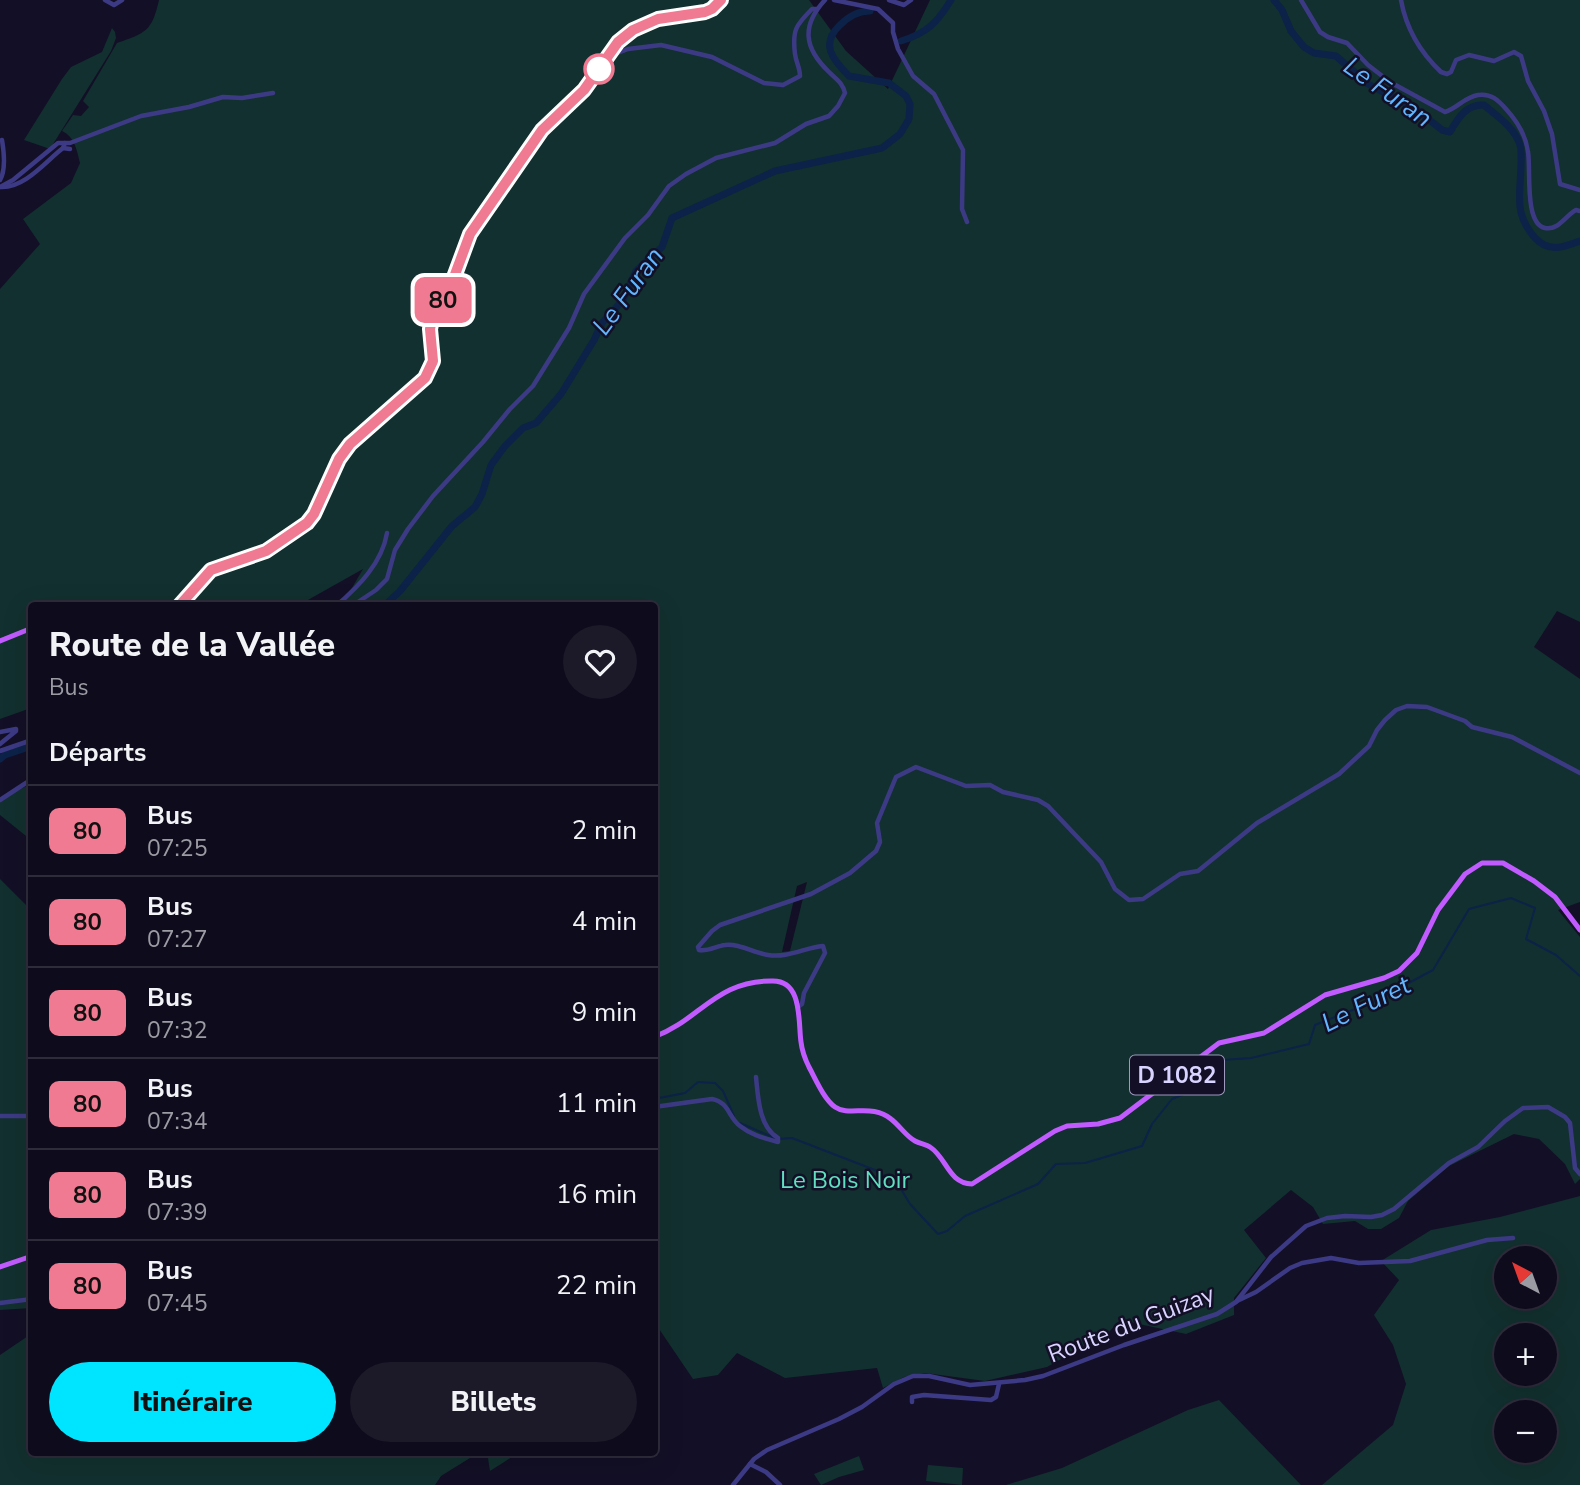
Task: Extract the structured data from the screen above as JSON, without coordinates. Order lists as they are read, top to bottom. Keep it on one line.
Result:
{"streets":{"main road":["D 1082"],"street":["Route du Guizay"]},"water":["Le Furan","Le Furet"],"parks":["Le Bois Noir"],"lines":["bus line 80"],"north":"top left","page":{"on_map":"80","heading":[["Route de la Vallée","Bus"],"Départs"],"list":[{"mark":"80","name":"Bus","note":"07:25","value":"2 min"},{"mark":"80","name":"Bus","note":"07:27","value":"4 min"},{"mark":"80","name":"Bus","note":"07:32","value":"9 min"},{"mark":"80","name":"Bus","note":"07:34","value":"11 min"},{"mark":"80","name":"Bus","note":"07:39","value":"16 min"},{"mark":"80","name":"Bus","note":"07:45","value":"22 min"}],"map_buttons":["+","−"],"buttons":["Itinéraire","Billets"]}}
